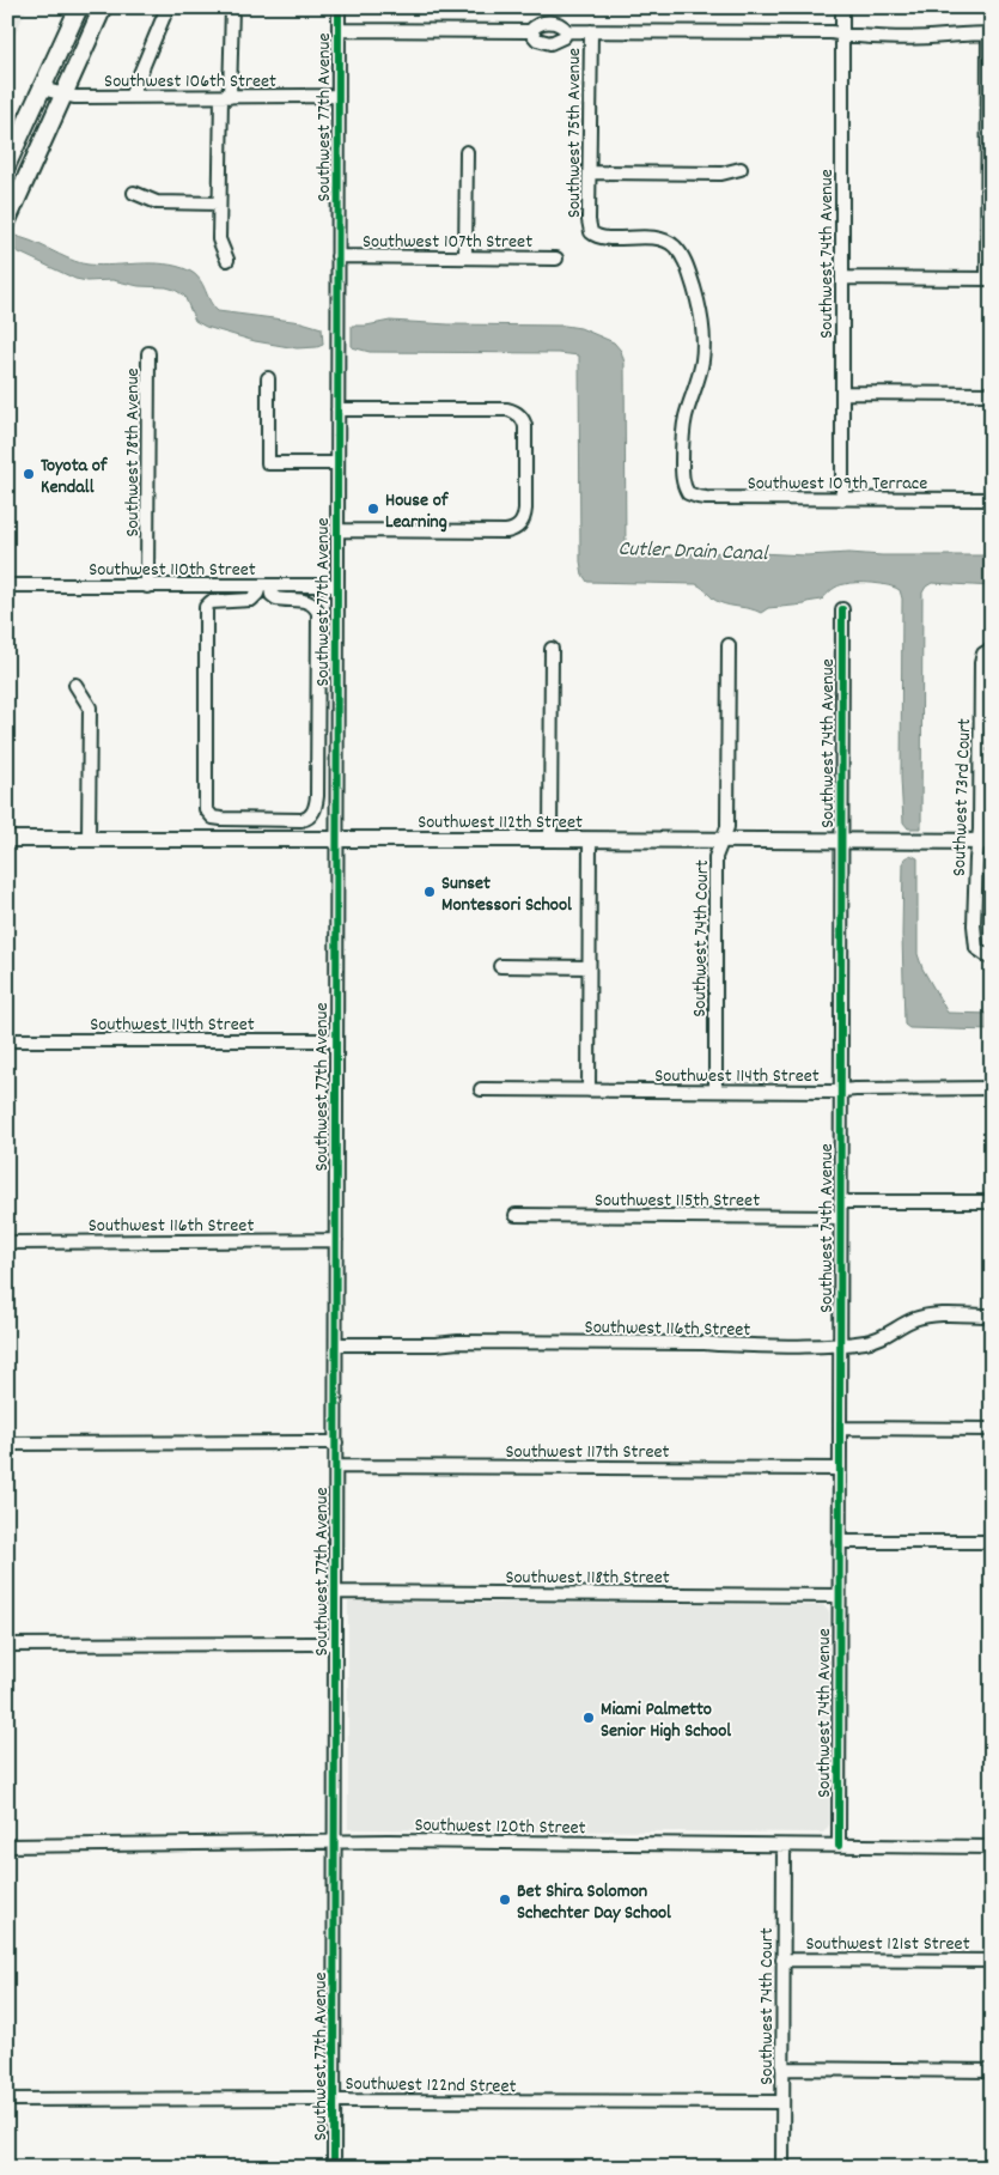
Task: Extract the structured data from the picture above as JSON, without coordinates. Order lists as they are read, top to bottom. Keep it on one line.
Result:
{"streets":{"main road":["Southwest 112th Street"],"street":["Southwest 106th Street","Southwest 77th Avenue","Southwest 75th Avenue","Southwest 107th Street","Southwest 74th Avenue","Southwest 78th Avenue","Southwest 109th Terrace","Southwest 110th Street","Southwest 73rd Court","Southwest 74th Court","Southwest 114th Street","Southwest 115th Street","Southwest 116th Street","Southwest 117th Street","Southwest 118th Street","Southwest 120th Street","Southwest 121st Street","Southwest 122nd Street"]},"crossings":[["Southwest 106th Street","Southwest 77th Avenue"],["Southwest 77th Avenue","Southwest 107th Street"],["Southwest 77th Avenue","Southwest 110th Street"],["Southwest 77th Avenue","Southwest 112th Street"],["Southwest 77th Avenue","Southwest 114th Street"],["Southwest 77th Avenue","Southwest 116th Street"],["Southwest 77th Avenue","Southwest 117th Street"],["Southwest 77th Avenue","Southwest 118th Street"],["Southwest 77th Avenue","Southwest 120th Street"],["Southwest 77th Avenue","Southwest 122nd Street"],["Southwest 75th Avenue","Southwest 109th Terrace"],["Southwest 74th Avenue","Southwest 109th Terrace"],["Southwest 74th Avenue","Southwest 112th Street"],["Southwest 74th Avenue","Southwest 114th Street"],["Southwest 74th Avenue","Southwest 115th Street"],["Southwest 74th Avenue","Southwest 116th Street"],["Southwest 74th Avenue","Southwest 117th Street"],["Southwest 74th Avenue","Southwest 118th Street"],["Southwest 74th Avenue","Southwest 120th Street"],["Southwest 78th Avenue","Southwest 110th Street"],["Southwest 73rd Court","Southwest 112th Street"],["Southwest 112th Street","Southwest 74th Court"],["Southwest 74th Court","Southwest 114th Street"],["Southwest 74th Court","Southwest 120th Street"],["Southwest 74th Court","Southwest 121st Street"],["Southwest 74th Court","Southwest 122nd Street"]],"water":["Cutler Drain Canal"],"places":["Toyota of Kendall","House of Learning","Sunset Montessori School","Miami Palmetto Senior High School","Bet Shira Solomon Schechter Day School"]}
